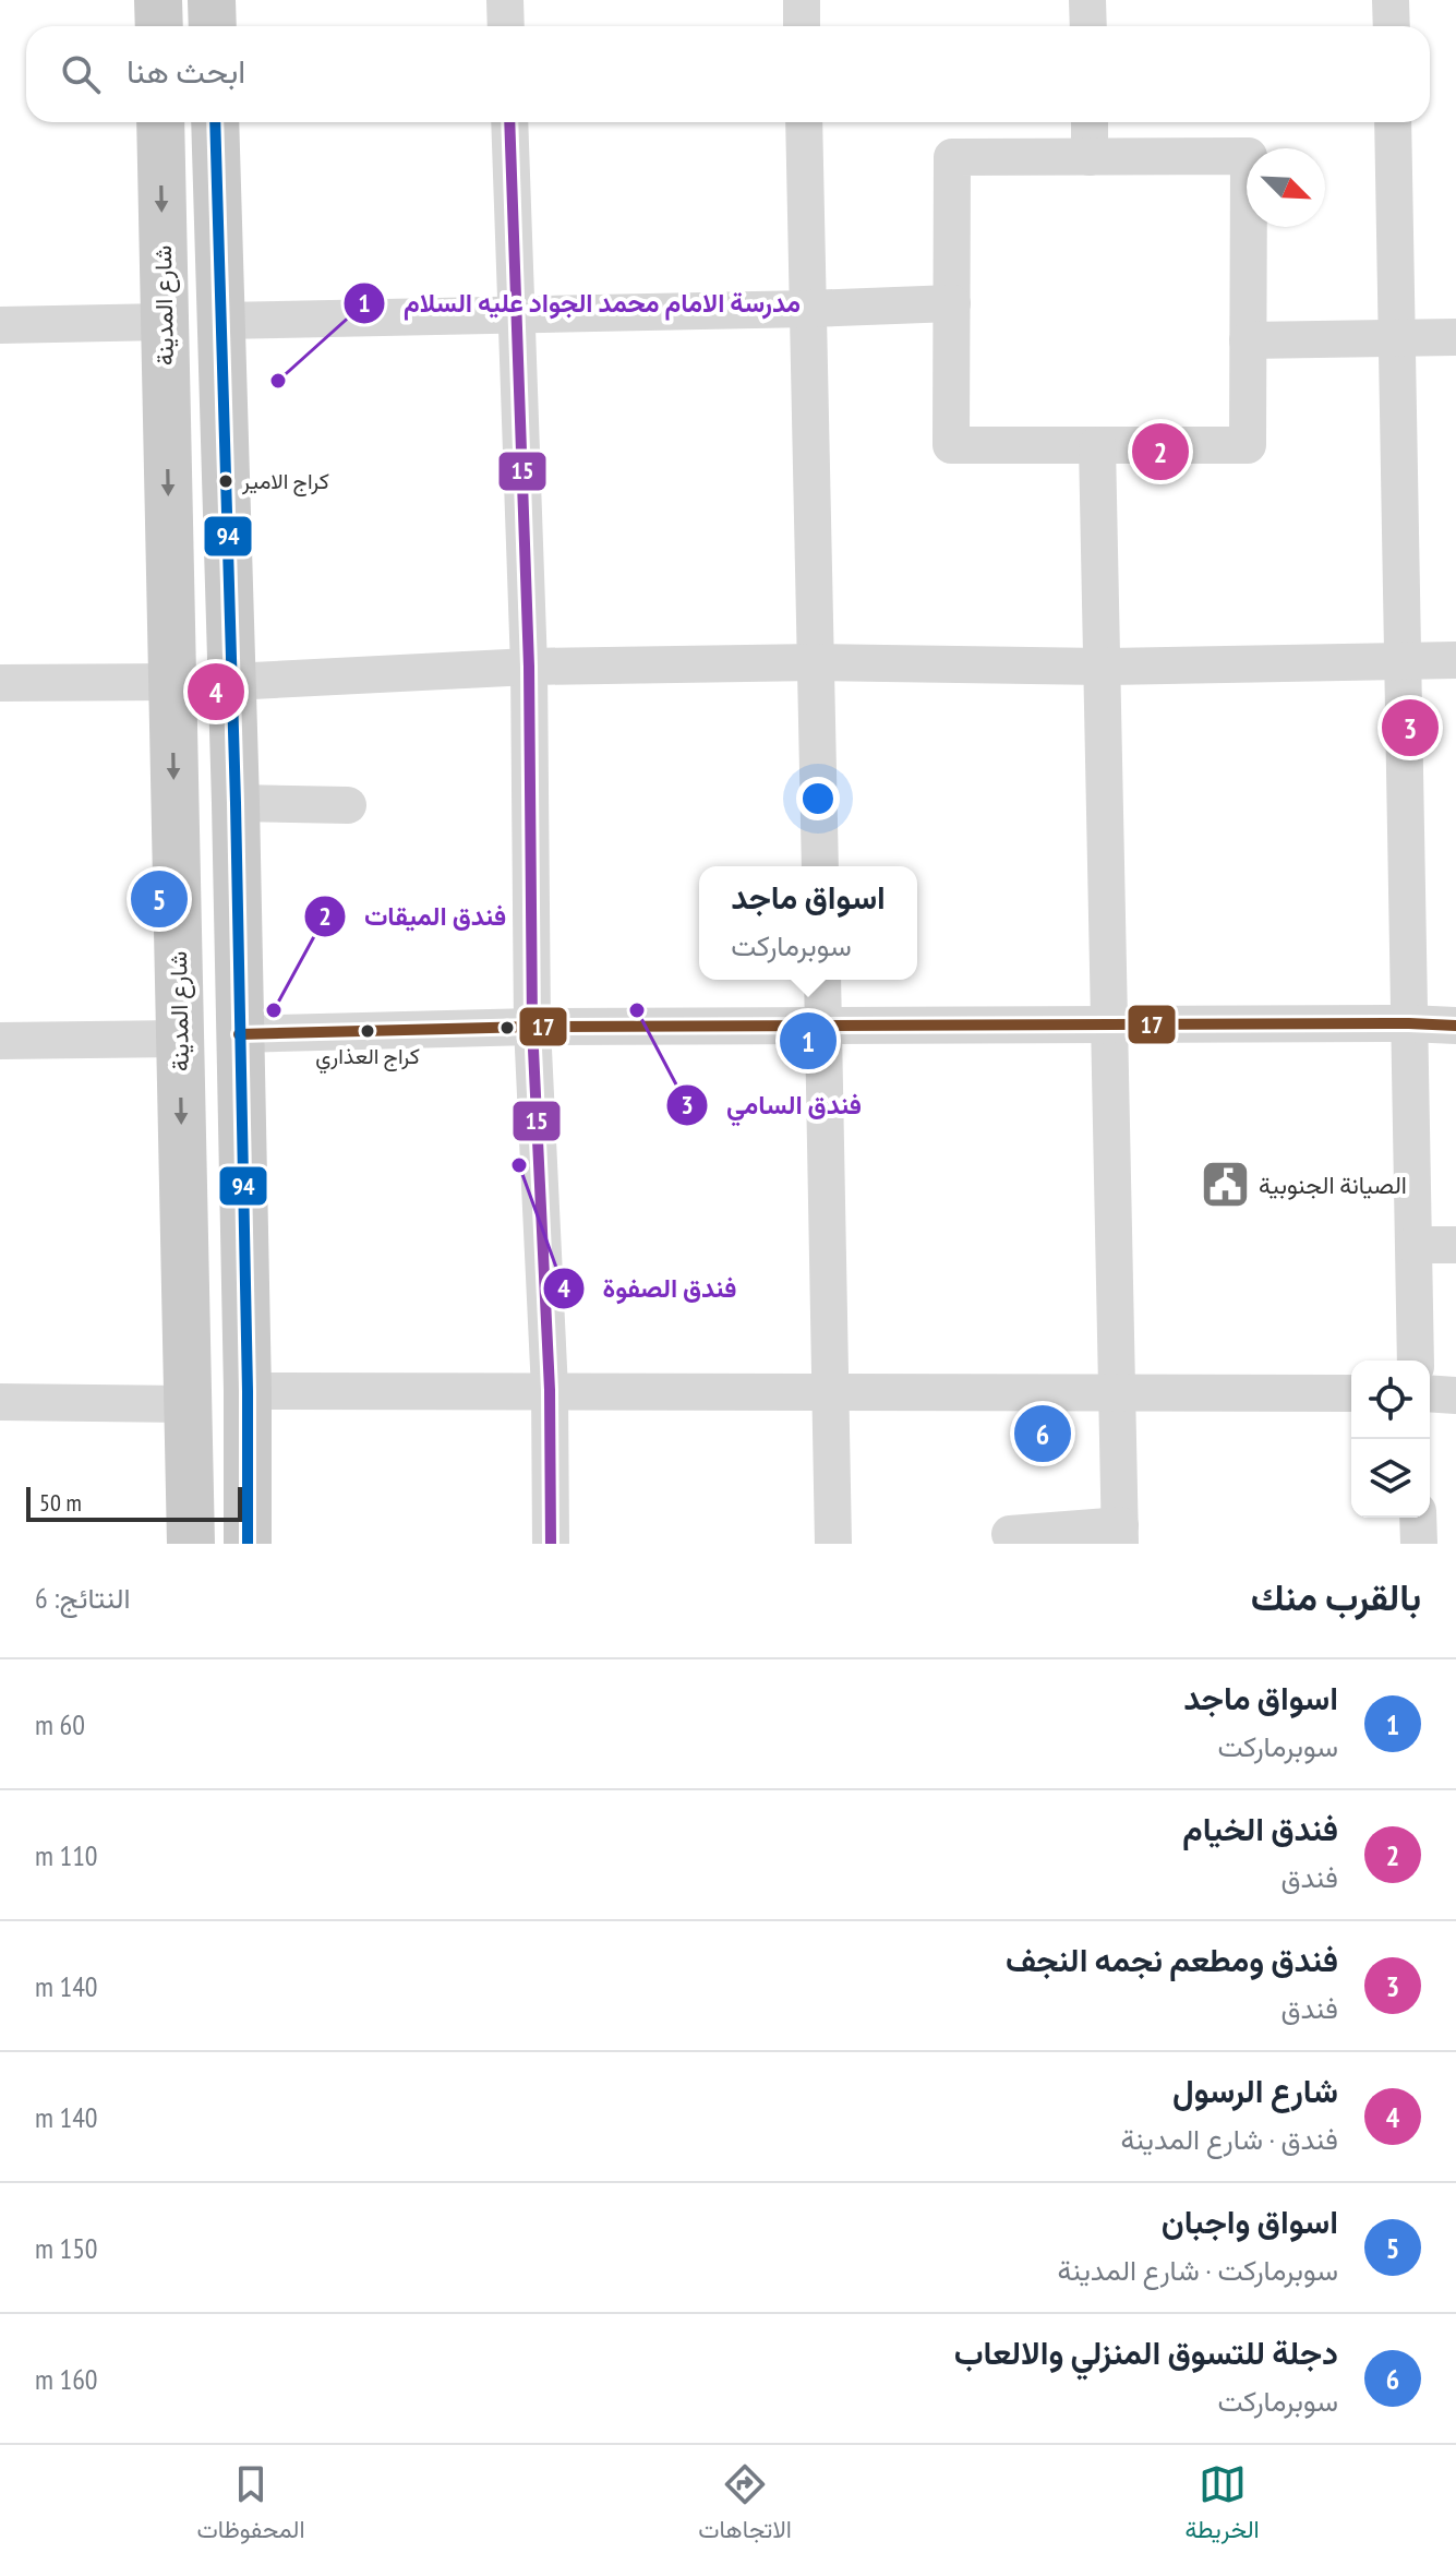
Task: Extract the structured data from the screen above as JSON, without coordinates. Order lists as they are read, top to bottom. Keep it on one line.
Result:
{"streets":{"main road":["شارع المدينة"]},"places":{"other":["مدرسة الامام محمد الجواد عليه السلام","كراج الامير","فندق الميقات","فندق السامي","كراج العذاري","فندق الصفوة"],"public building":["الصيانة الجنوبية"]},"lines":["transit line 94","transit line 15","transit line 17"],"scale_bar":"50 m","north":"bottom right","page":{"search":"ابحث هنا","pins":["2","4","3","5","1","6"],"popup":["اسواق ماجد","سوبرماركت"],"scale":"50 m","heading":["بالقرب منك","النتائج: 6"],"list":[{"mark":"1","name":"اسواق ماجد","note":"سوبرماركت","value":"60 m"},{"mark":"2","name":"فندق الخيام","note":"فندق","value":"110 m"},{"mark":"3","name":"فندق ومطعم نجمه النجف","note":"فندق","value":"140 m"},{"mark":"4","name":"شارع الرسول","note":"فندق · شارع المدينة","value":"140 m"},{"mark":"5","name":"اسواق واجبان","note":"سوبرماركت · شارع المدينة","value":"150 m"},{"mark":"6","name":"دجلة للتسوق المنزلي والالعاب","note":"سوبرماركت","value":"160 m"}],"nav":["الخريطة","الاتجاهات","المحفوظات"]}}
